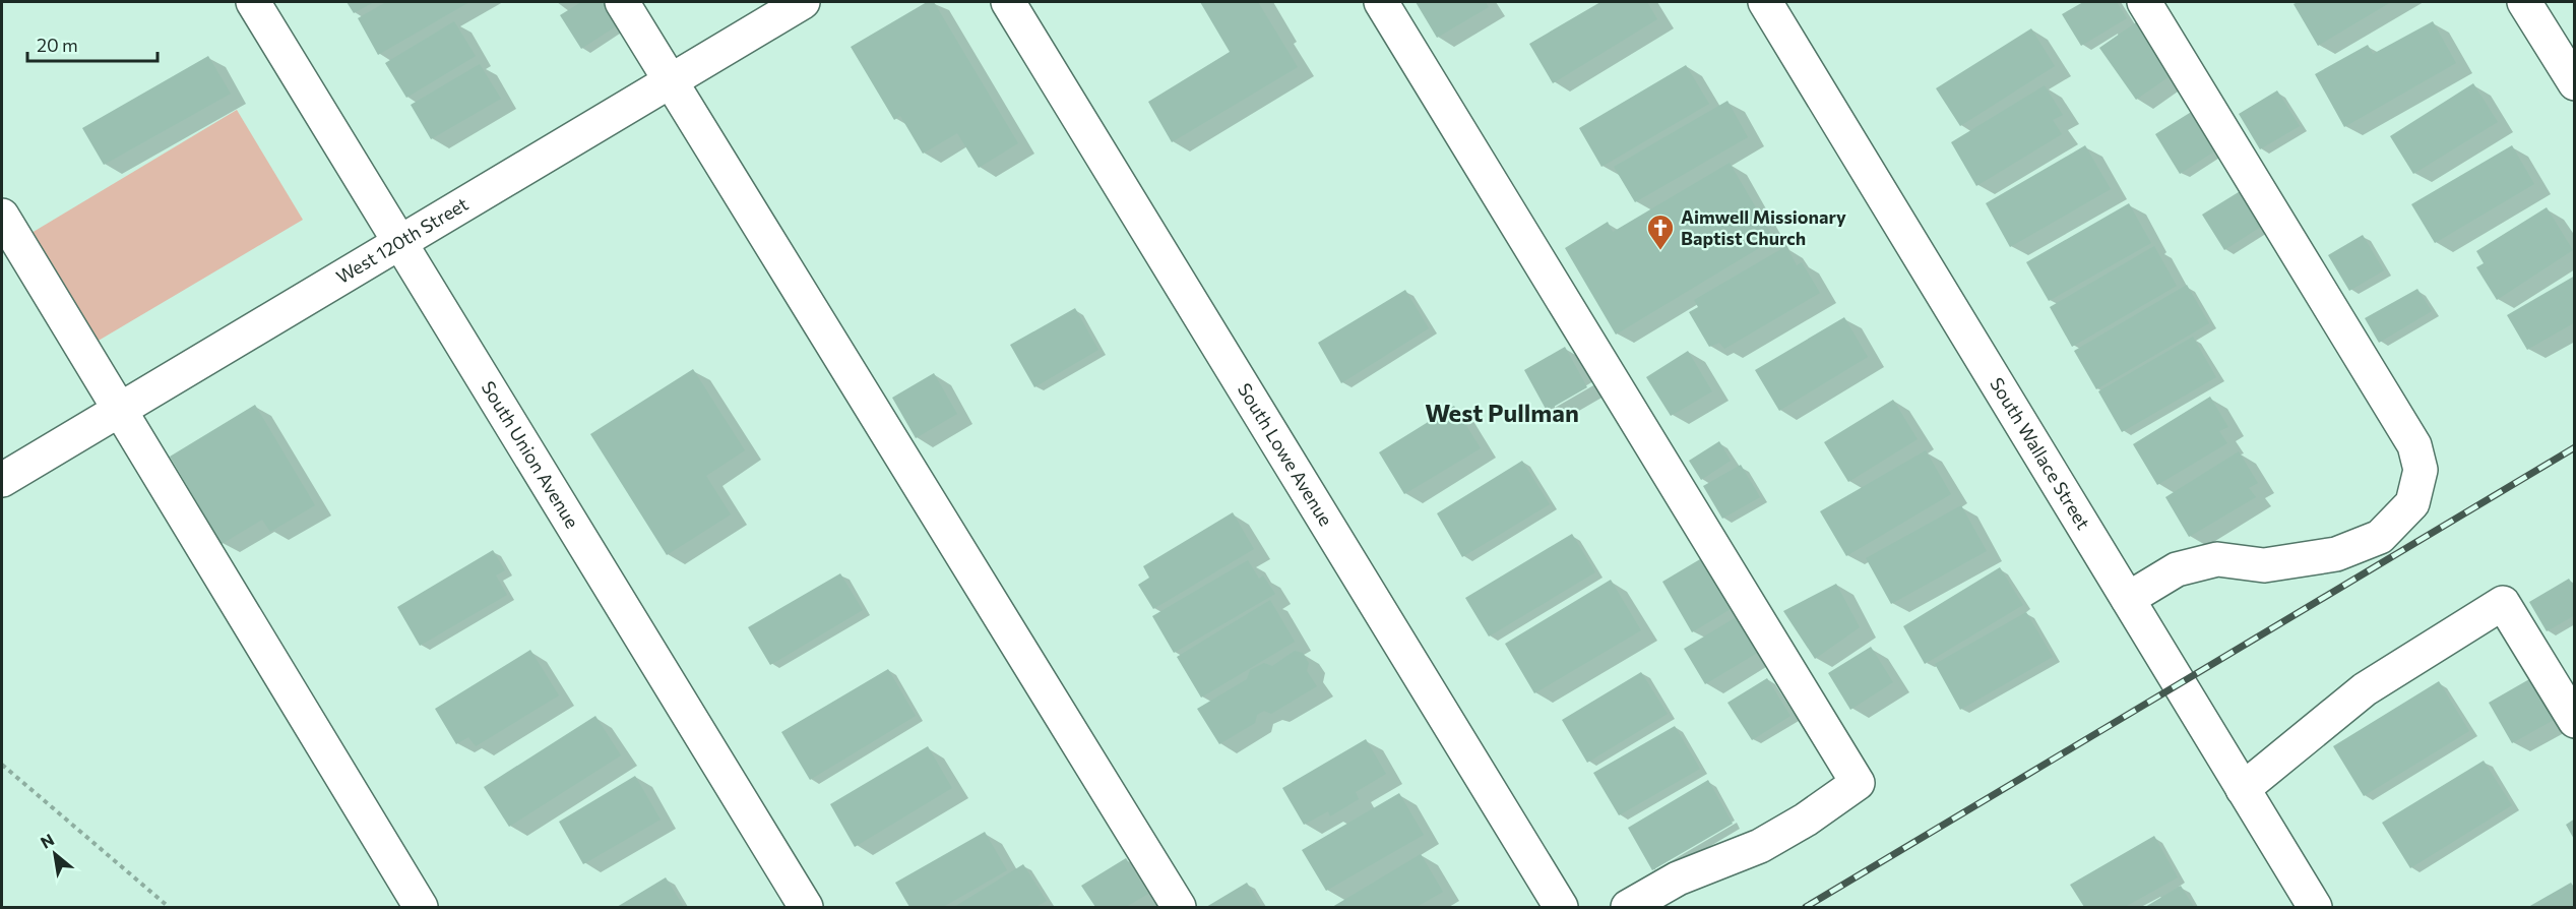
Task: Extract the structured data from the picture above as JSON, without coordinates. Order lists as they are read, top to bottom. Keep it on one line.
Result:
{"streets":{"street":["West 120th Street","South Union Avenue","South Lowe Avenue","South Wallace Street"]},"crossings":[["West 120th Street","South Union Avenue"]],"districts":["West Pullman"],"places":{"church":["Aimwell Missionary Baptist Church"]},"scale_bar":"20 m","north":"top left"}
